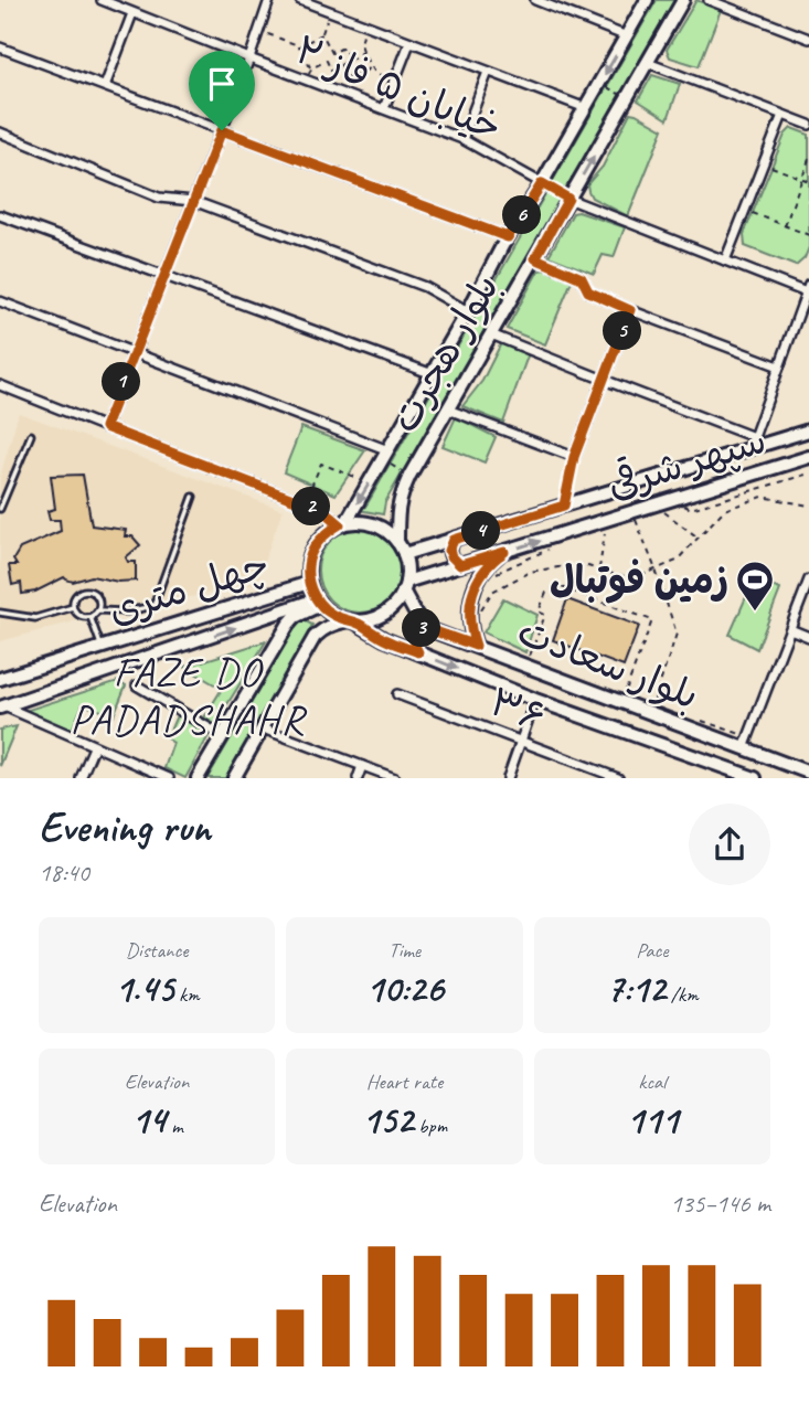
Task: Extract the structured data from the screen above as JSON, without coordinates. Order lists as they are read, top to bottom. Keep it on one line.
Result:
{"streets":{"main road":["بلوار هجرت","سپهر شرقی","چهل متری","بلوار سعادت"],"street":["خیابان ۵ فاز ۲","۳۶"]},"crossings":[["خیابان ۵ فاز ۲","بلوار هجرت"],["بلوار هجرت","سپهر شرقی"],["بلوار هجرت","چهل متری"],["بلوار هجرت","بلوار سعادت"],["سپهر شرقی","چهل متری"],["سپهر شرقی","بلوار سعادت"],["چهل متری","بلوار سعادت"]],"districts":["FAZE DO PADADSHAHR"],"places":{"sports":["زمین فوتبال"]},"page":{"pins":["6","5","1","2","4","3"],"heading":["Evening run","18:40"],"stats":[["Distance","1.45 km"],["Time","10:26"],["Pace","7:12 /km"],["Elevation","14 m"],["Heart rate","152 bpm"],["kcal","111"]],"chart":["Elevation","135–146 m"]}}
